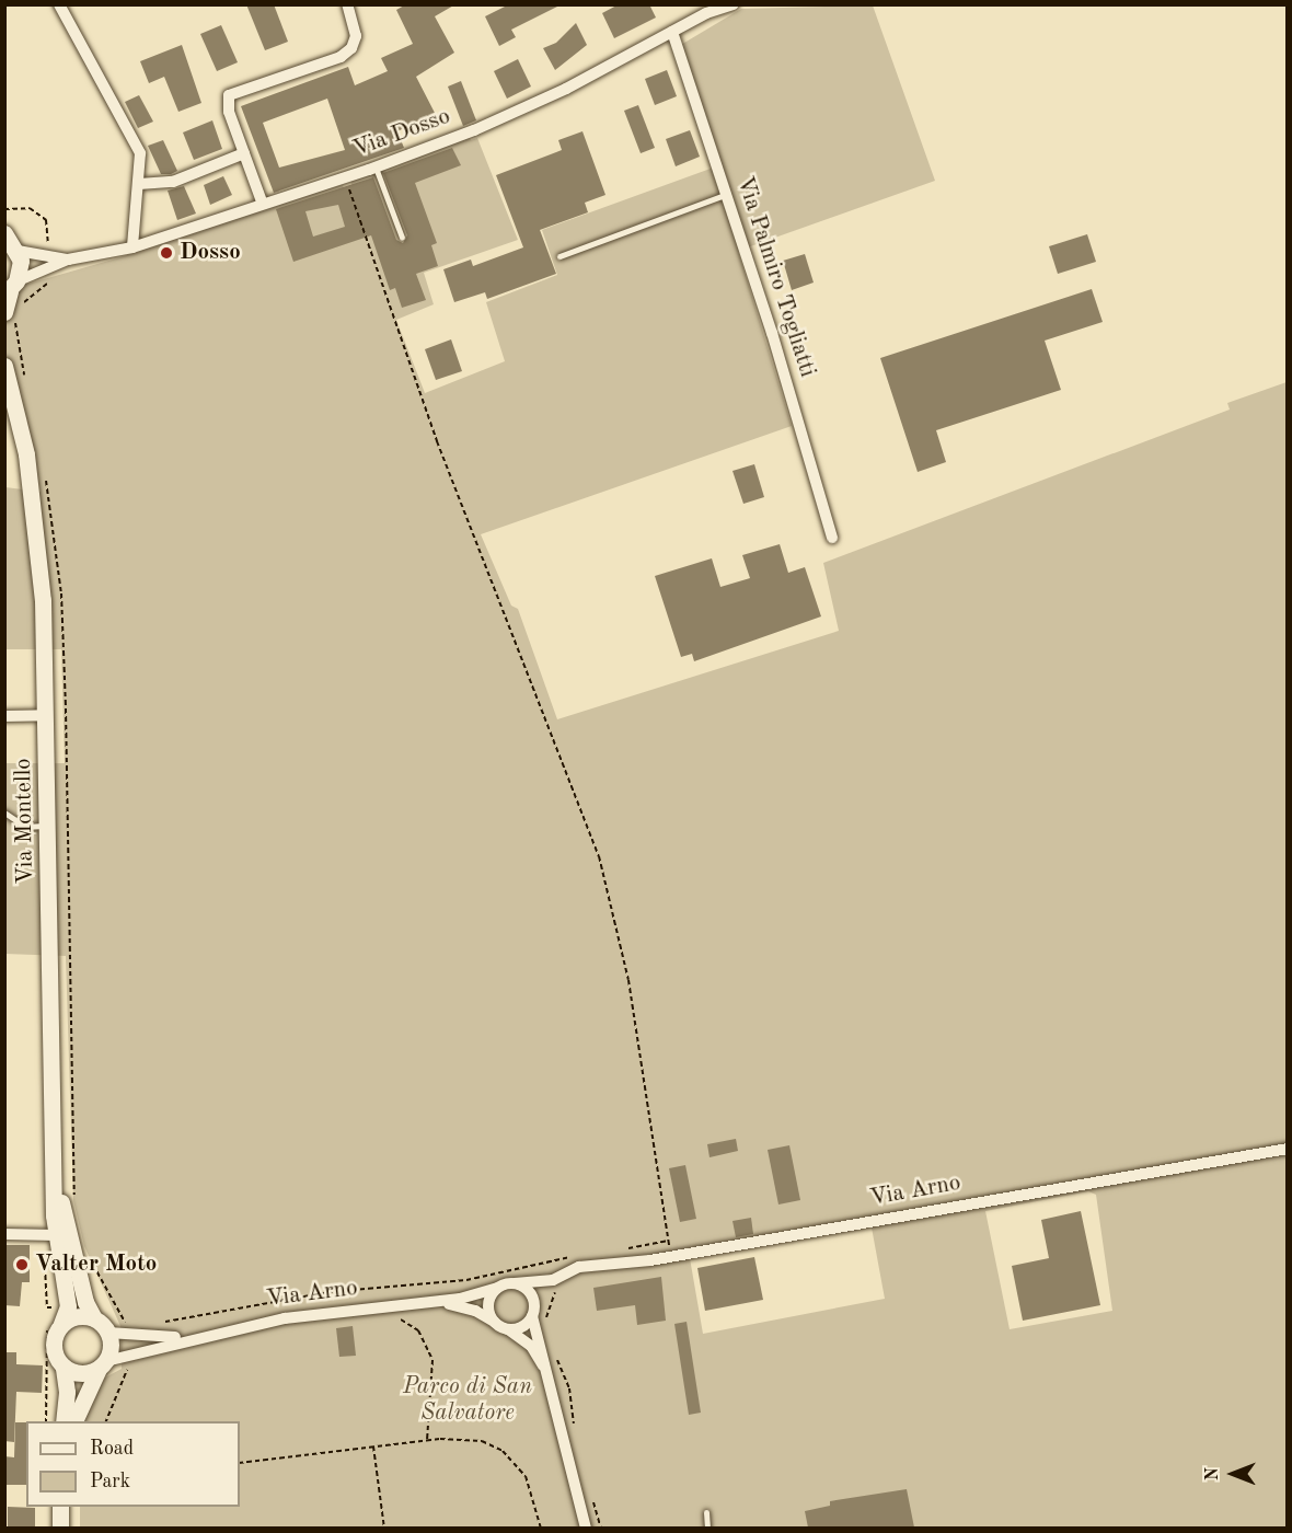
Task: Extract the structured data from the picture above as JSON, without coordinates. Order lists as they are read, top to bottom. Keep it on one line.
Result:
{"streets":{"street":["Via Dosso","Via Palmiro Togliatti","Via Montello","Via Arno"]},"crossings":[["Via Dosso","Via Palmiro Togliatti"],["Via Montello","Via Arno"]],"parks":["Parco di San Salvatore"],"places":["Dosso","Valter Moto"],"legend":["Road","Park"],"north":"left"}
